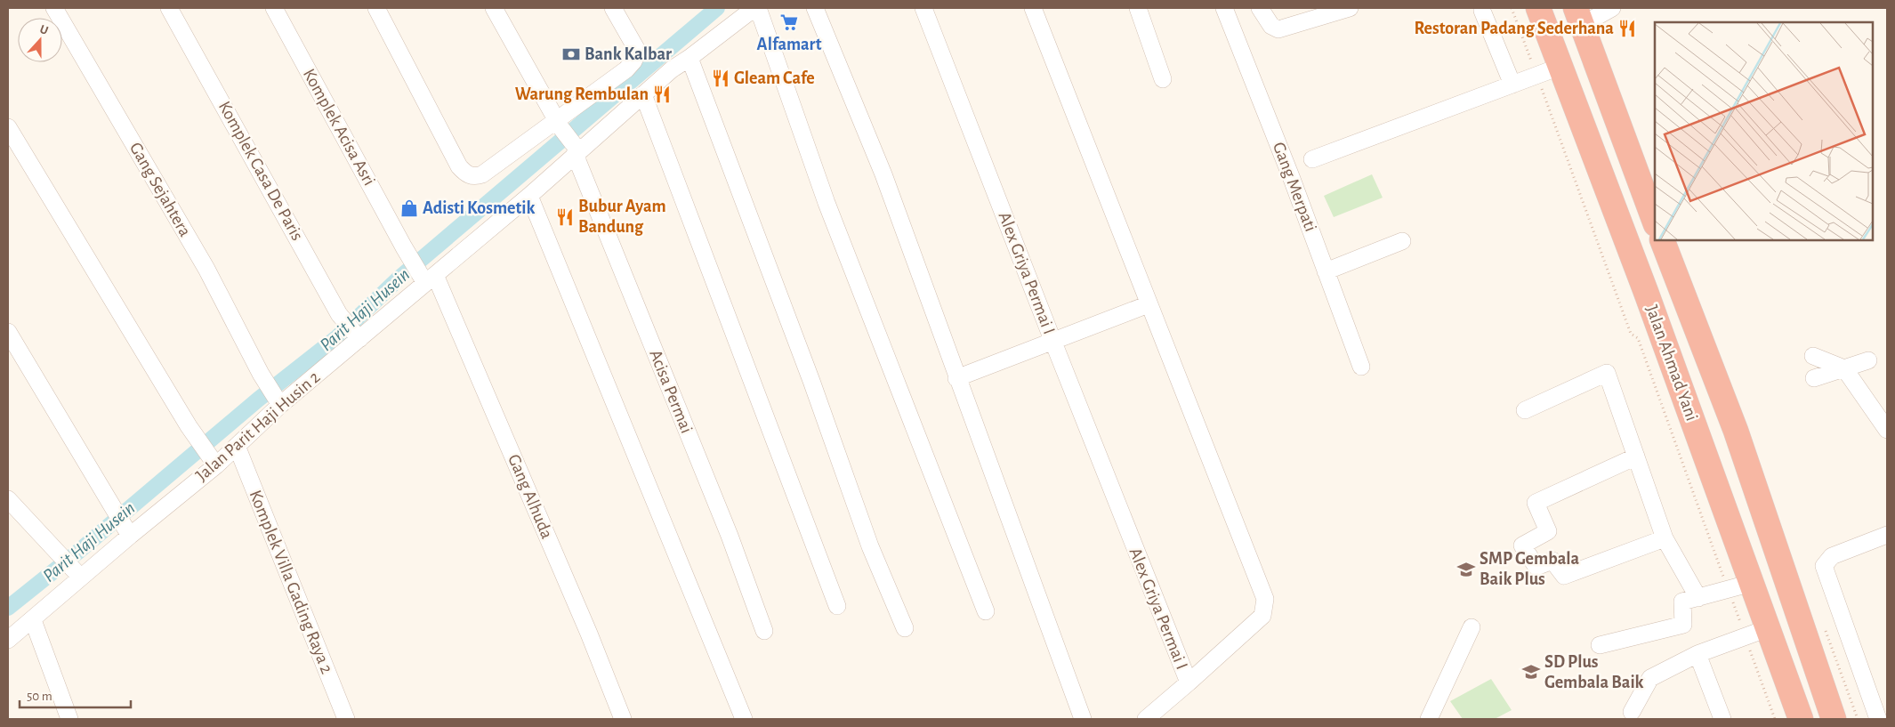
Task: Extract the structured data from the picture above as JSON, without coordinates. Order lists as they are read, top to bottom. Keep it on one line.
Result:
{"streets":{"highway":["Jalan Ahmad Yani"],"street":["Komplek Acisa Asri","Komplek Casa De Paris","Gang Merpati","Gang Sejahtera","Alex Griya Permai I","Acisa Permai","Jalan Parit Haji Husin 2","Gang Alhuda","Komplek Villa Gading Raya 2"]},"crossings":[["Komplek Acisa Asri","Jalan Parit Haji Husin 2"],["Komplek Acisa Asri","Gang Alhuda"],["Komplek Casa De Paris","Jalan Parit Haji Husin 2"],["Gang Sejahtera","Jalan Parit Haji Husin 2"],["Acisa Permai","Jalan Parit Haji Husin 2"],["Jalan Parit Haji Husin 2","Gang Alhuda"],["Jalan Parit Haji Husin 2","Komplek Villa Gading Raya 2"]],"water":["Parit Haji Husein"],"places":{"supermarket":["Alfamart"],"restaurant":["Restoran Padang Sederhana","Gleam Cafe","Warung Rembulan","Bubur Ayam Bandung"],"bank":["Bank Kalbar"],"shop":["Adisti Kosmetik"],"school or university":["SMP Gembala Baik Plus","SD Plus Gembala Baik"]},"scale_bar":"50 m","north":"top"}
